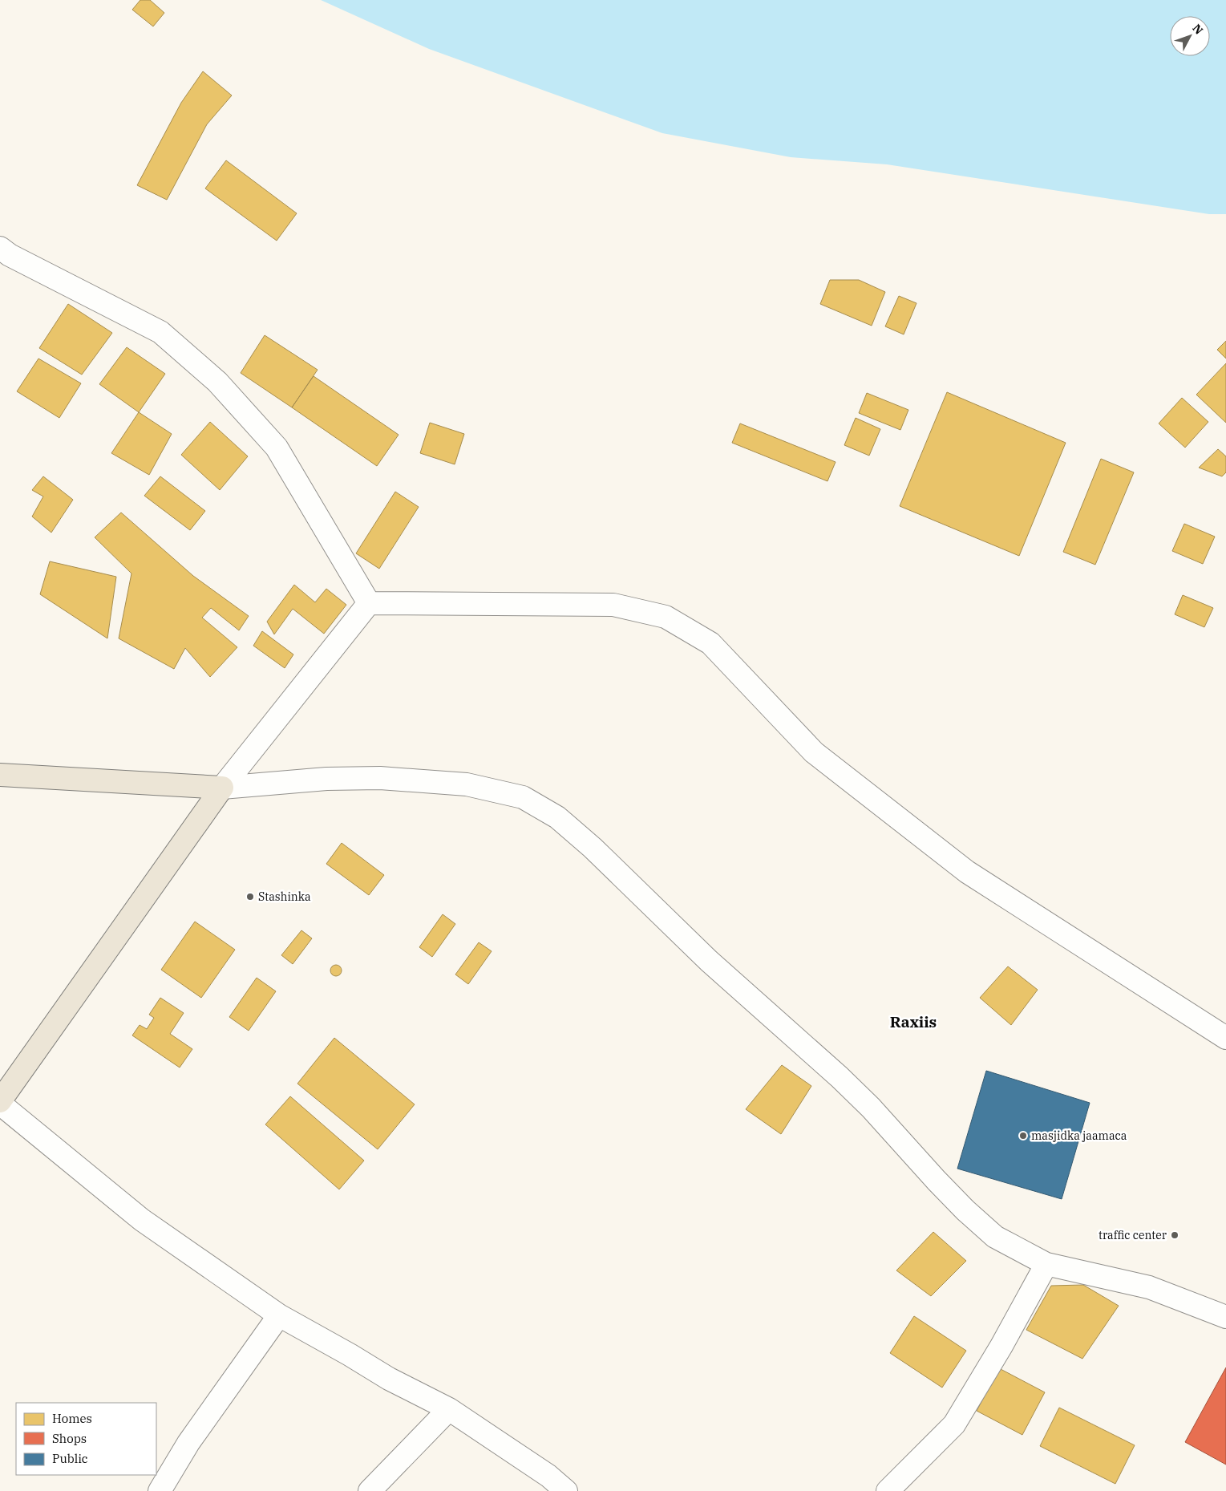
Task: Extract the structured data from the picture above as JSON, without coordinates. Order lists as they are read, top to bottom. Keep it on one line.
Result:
{"districts":["Raxiis"],"places":["Stashinka","masjidka jaamaca","traffic center"],"legend":["Homes","Shops","Public"],"north":"top right"}
